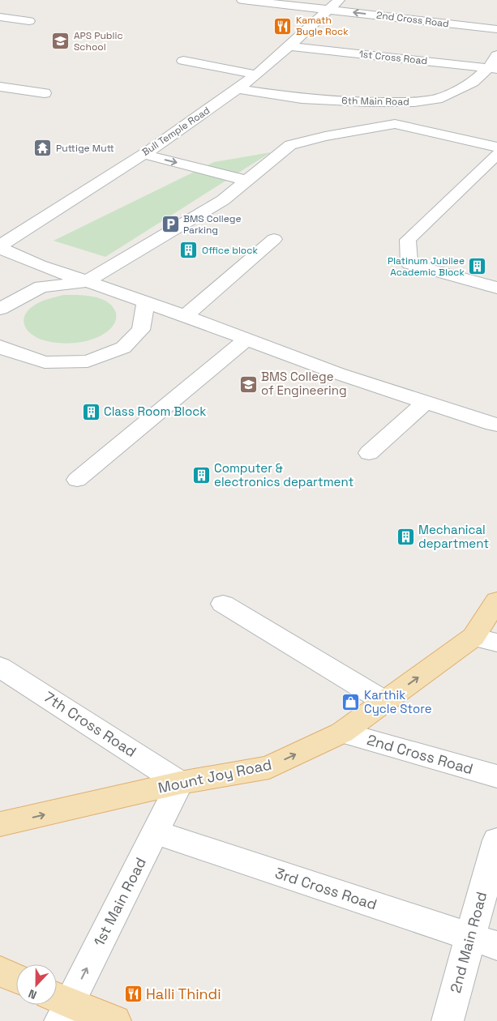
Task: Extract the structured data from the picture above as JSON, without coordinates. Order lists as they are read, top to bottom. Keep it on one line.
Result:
{"streets":{"main road":["Mount Joy Road"],"street":["2nd Cross Road","1st Cross Road","6th Main Road","Bull Temple Road","7th Cross Road","3rd Cross Road","1st Main Road","2nd Main Road"]},"crossings":[["2nd Cross Road","Bull Temple Road"],["2nd Cross Road","Mount Joy Road"],["1st Cross Road","6th Main Road"],["1st Cross Road","Bull Temple Road"],["6th Main Road","Bull Temple Road"],["7th Cross Road","Mount Joy Road"],["7th Cross Road","1st Main Road"],["Mount Joy Road","1st Main Road"],["3rd Cross Road","1st Main Road"],["3rd Cross Road","2nd Main Road"]],"one_way":["Mount Joy Road","1st Main Road"],"places":{"restaurant":["Kamath Bugle Rock","Halli Thindi"],"school or university":["APS Public School","BMS College of Engineering"],"temple":["Puttige Mutt"],"parking":["BMS College Parking"],"building":["Office block","Platinum Jubilee Academic Block","Class Room Block","Computer & electronics department","Mechanical department"],"shop":["Karthik Cycle Store"]},"north":"bottom"}
